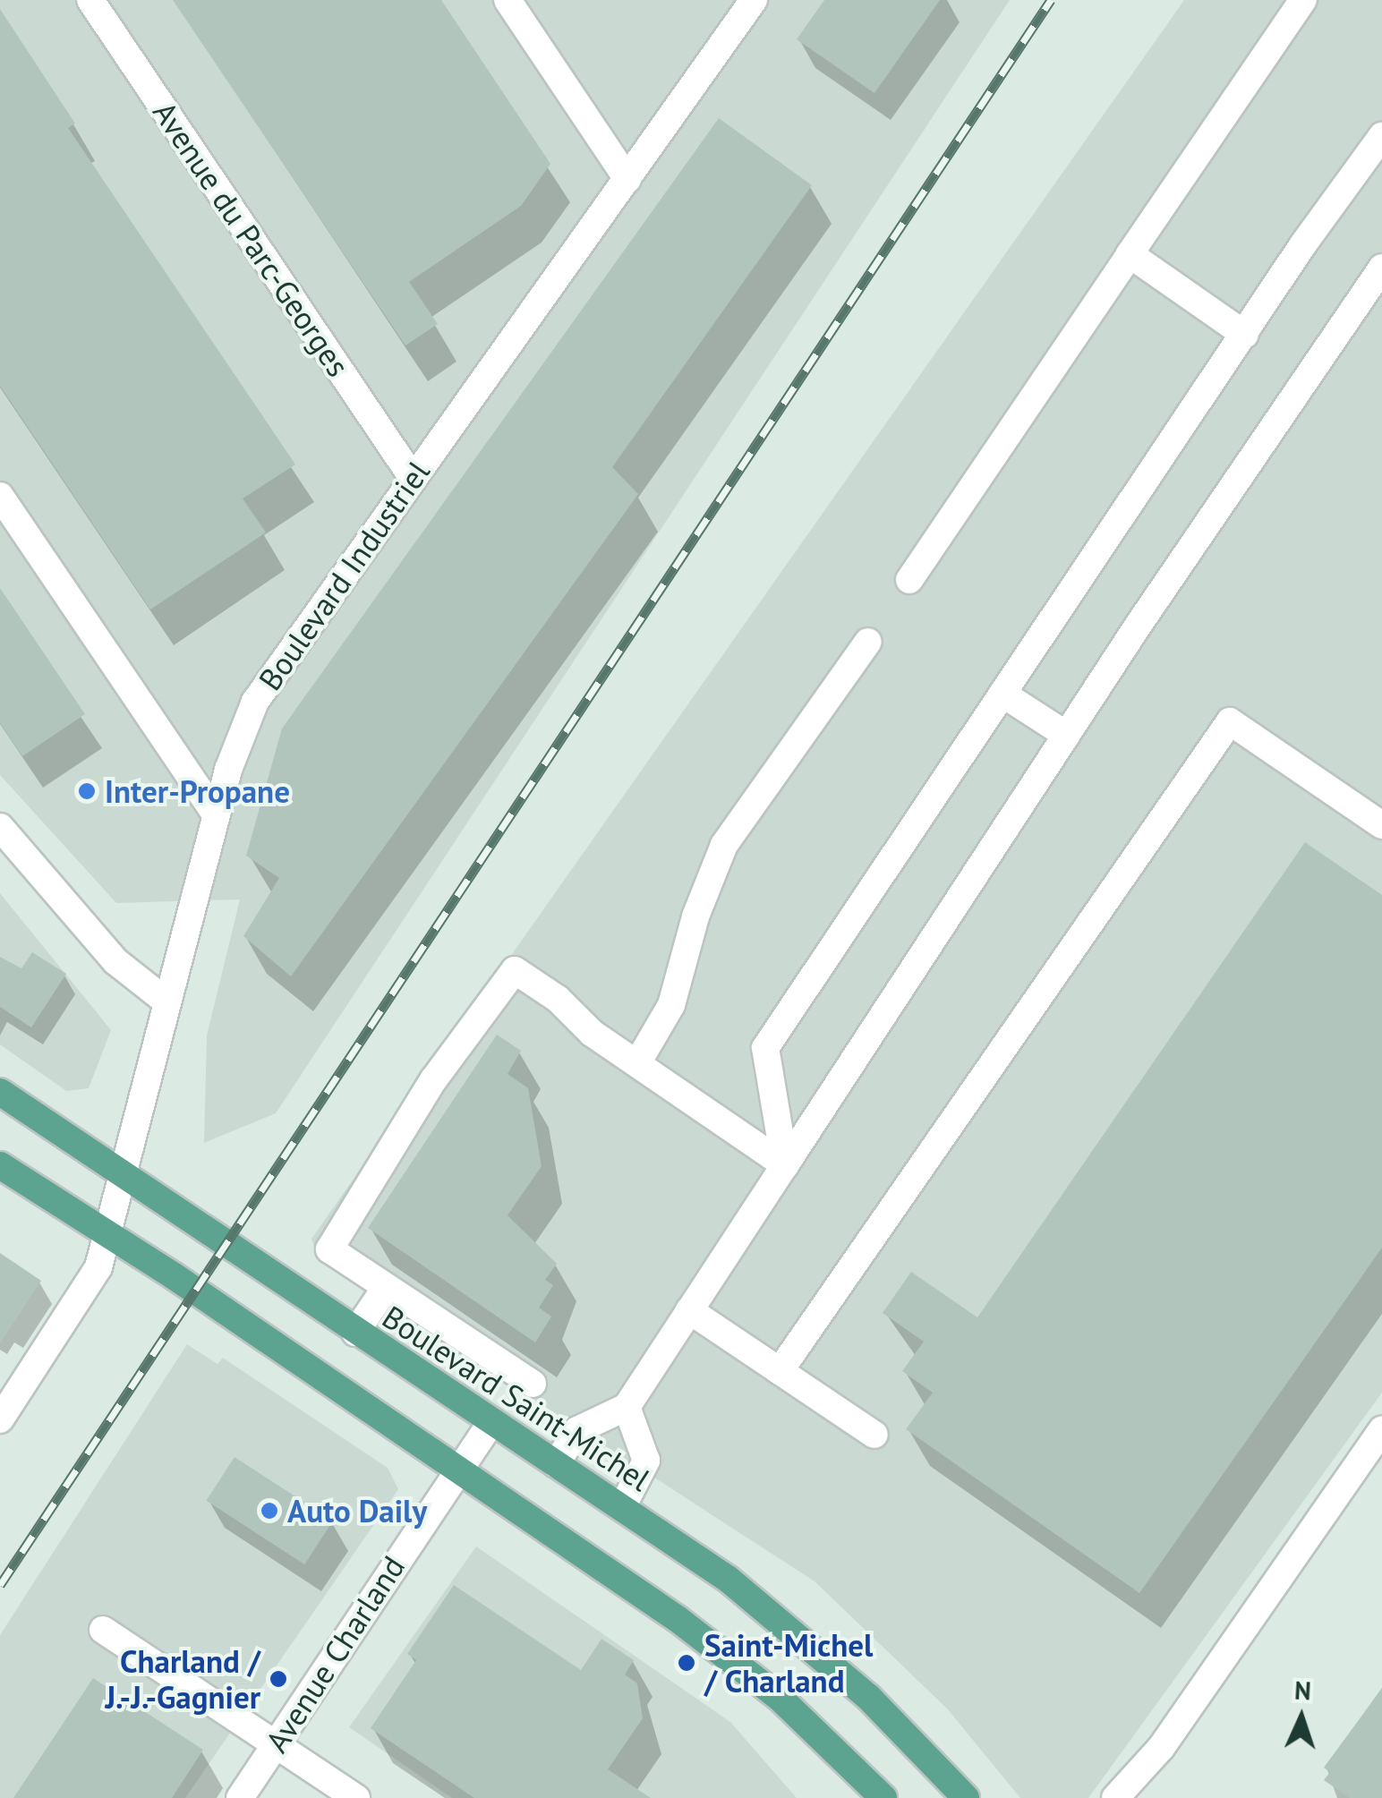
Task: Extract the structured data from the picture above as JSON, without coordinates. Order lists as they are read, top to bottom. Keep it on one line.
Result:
{"streets":{"main road":["Boulevard Saint-Michel"],"street":["Avenue du Parc-Georges","Boulevard Industriel","Avenue Charland"]},"crossings":[["Avenue du Parc-Georges","Boulevard Industriel"],["Boulevard Industriel","Boulevard Saint-Michel"],["Boulevard Saint-Michel","Avenue Charland"]],"places":["Inter-Propane","Auto Daily","Saint-Michel / Charland","Charland / J.-J.-Gagnier"],"north":"top"}
